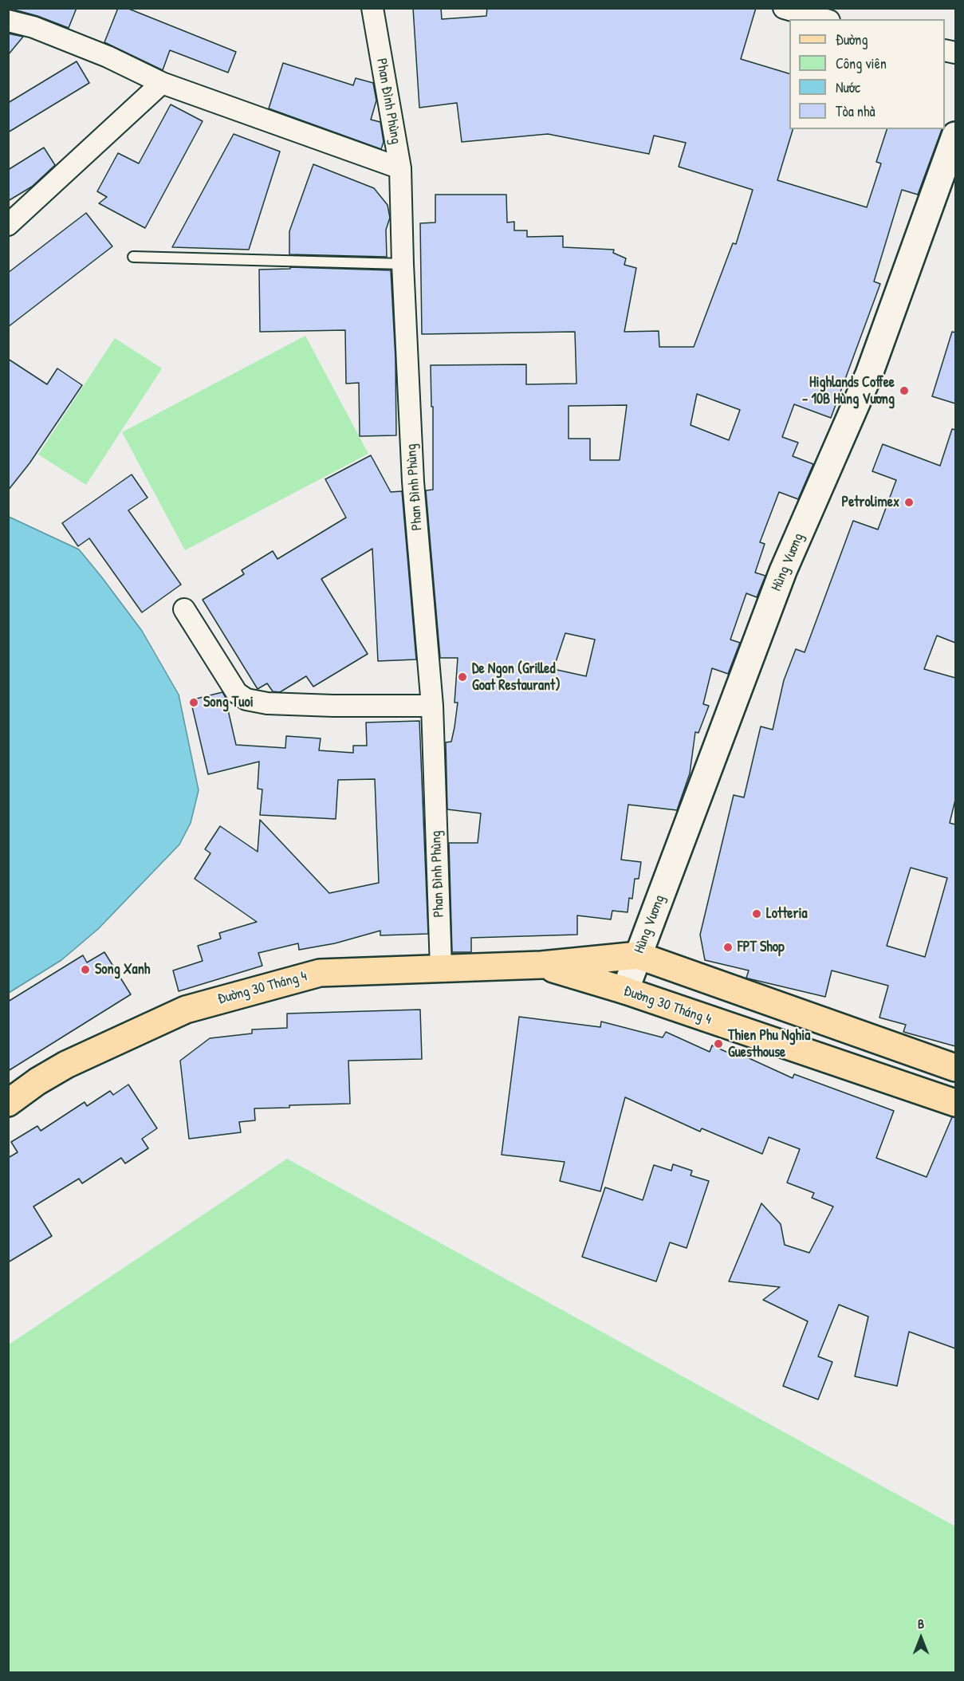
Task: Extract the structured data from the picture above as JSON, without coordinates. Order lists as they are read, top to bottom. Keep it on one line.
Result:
{"streets":{"main road":["Hùng Vương","Đường 30 Tháng 4"],"street":["Phan Đình Phùng"]},"crossings":[["Phan Đình Phùng","Đường 30 Tháng 4"],["Hùng Vương","Đường 30 Tháng 4"]],"places":["Highlands Coffee - 10B Hùng Vương","Petrolimex","De Ngon (Grilled Goat Restaurant)","Song Tuoi","Lotteria","FPT Shop","Song Xanh","Thien Phu Nghia Guesthouse"],"legend":["Đường","Công viên","Nước","Tòa nhà"],"north":"top"}
